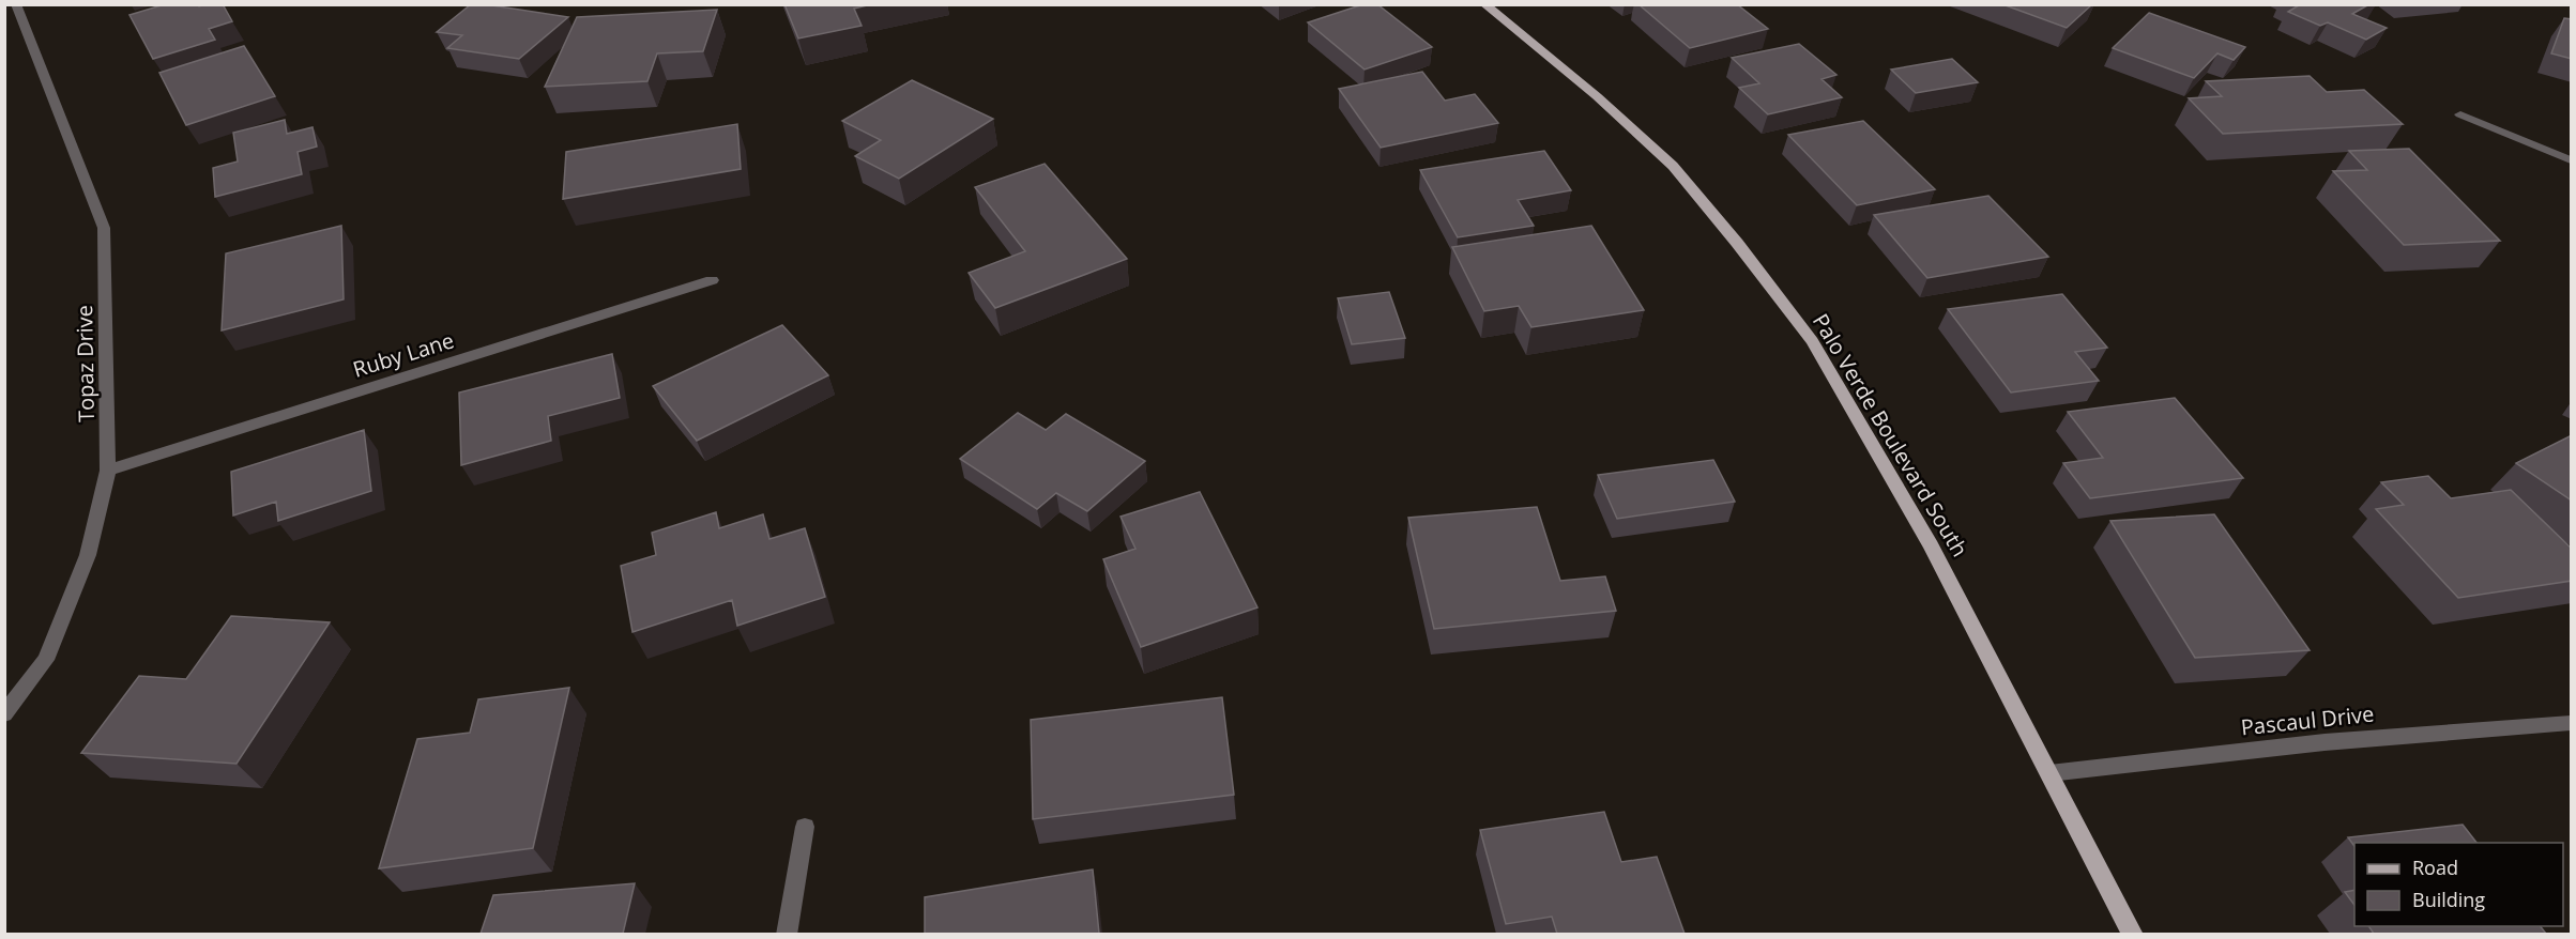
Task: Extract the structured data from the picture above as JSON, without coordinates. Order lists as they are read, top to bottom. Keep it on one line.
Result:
{"streets":{"main road":["Palo Verde Boulevard South"],"street":["Ruby Lane","Topaz Drive","Pascaul Drive"]},"crossings":[["Ruby Lane","Topaz Drive"],["Palo Verde Boulevard South","Pascaul Drive"]],"legend":["Road","Building"]}
